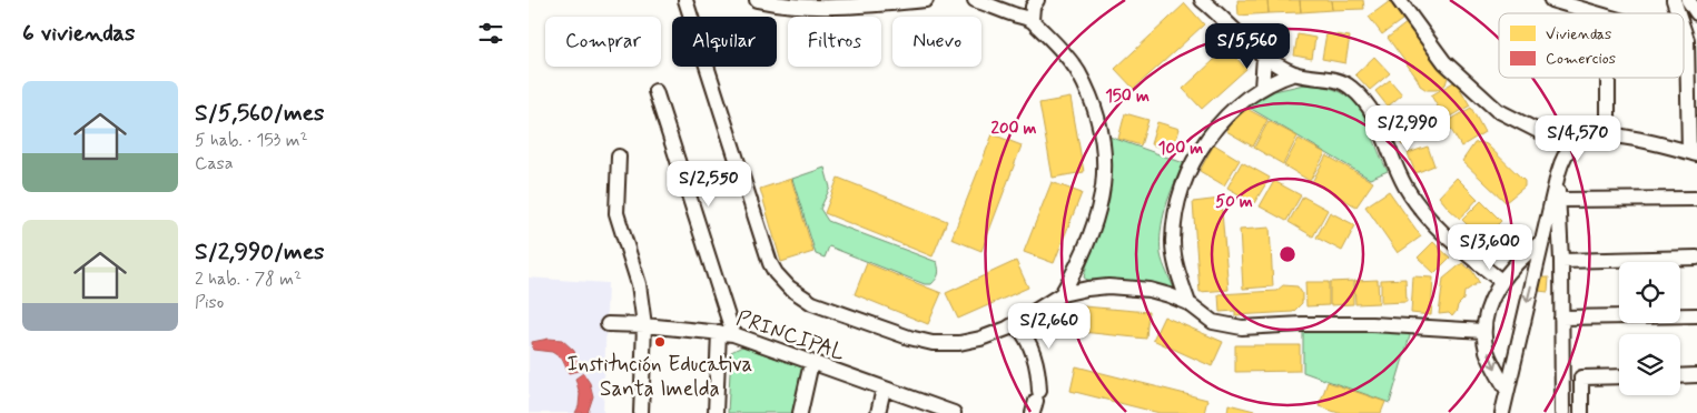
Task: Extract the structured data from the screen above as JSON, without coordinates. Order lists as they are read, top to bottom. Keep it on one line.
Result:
{"streets":{"street":["PRINCIPAL"]},"places":["Institución Educativa Santa Imelda"],"legend":["Viviendas","Comercios"],"page":{"heading":"6 viviendas","chip":["Comprar","Alquilar","Filtros","Nuevo"],"price":["S/5,560","S/2,990","S/4,570","S/2,550","S/3,600","S/2,660"],"list":[{"name":"S/5,560/mes","note":"5 hab. · 153 m² · Casa"},{"name":"S/2,990/mes","note":"2 hab. · 78 m² · Piso"}]},"rings":["150 m","200 m","100 m","50 m"]}
